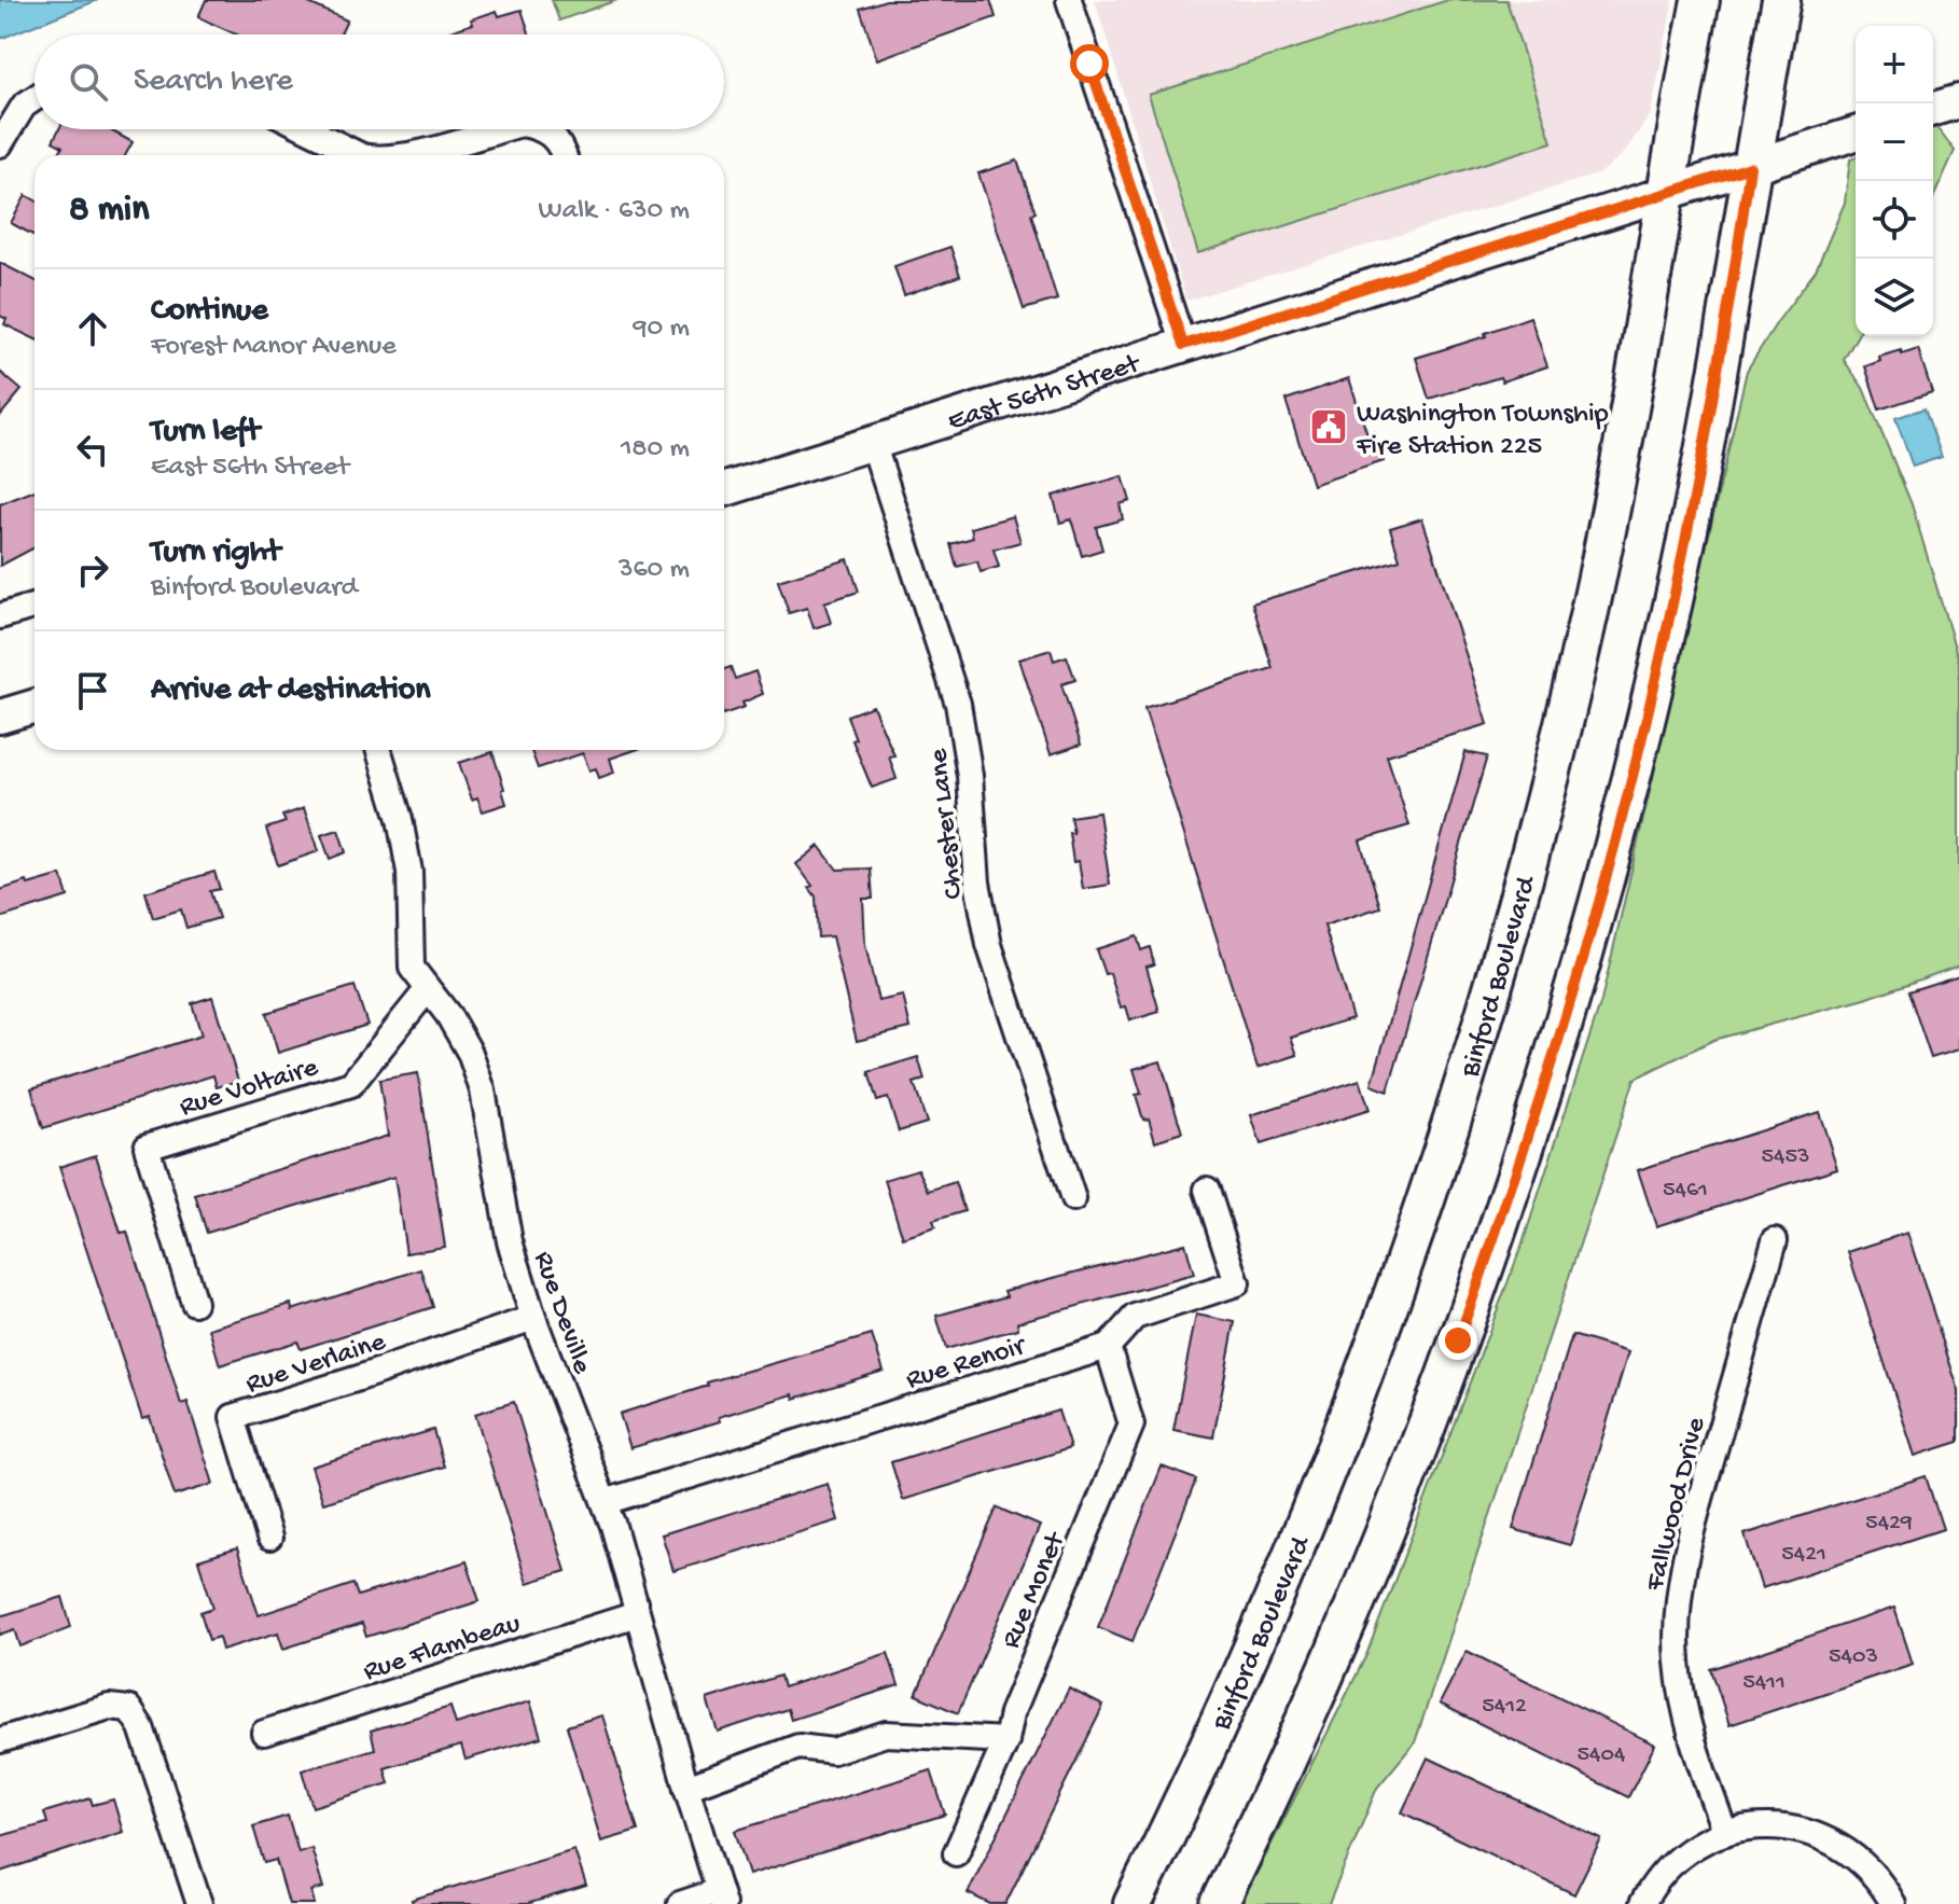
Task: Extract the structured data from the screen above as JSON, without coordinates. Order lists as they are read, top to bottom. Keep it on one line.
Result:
{"streets":{"main road":["Binford Boulevard"],"street":["East 56th Street","Chester Lane","Rue Voltaire","Rue Deville","Rue Verlaine","Rue Renoir","Fallwood Drive","Rue Monet","Rue Flambeau"]},"crossings":[["East 56th Street","Chester Lane"],["East 56th Street","Binford Boulevard"],["Rue Voltaire","Rue Deville"],["Rue Deville","Rue Verlaine"],["Rue Deville","Rue Renoir"],["Rue Deville","Rue Flambeau"],["Rue Renoir","Rue Monet"]],"places":{"public building":["Washington Township Fire Station 225"]},"house_numbers":["5453","5461","5429","5421","5403","5411","5412","5404"],"page":{"map_buttons":["+","−"],"search":"Search here","heading":["8 min","Walk · 630 m"],"list":[["Continue","Forest Manor Avenue","90 m"],["Turn left","East 56th Street","180 m"],["Turn right","Binford Boulevard","360 m"],"Arrive at destination"]}}
